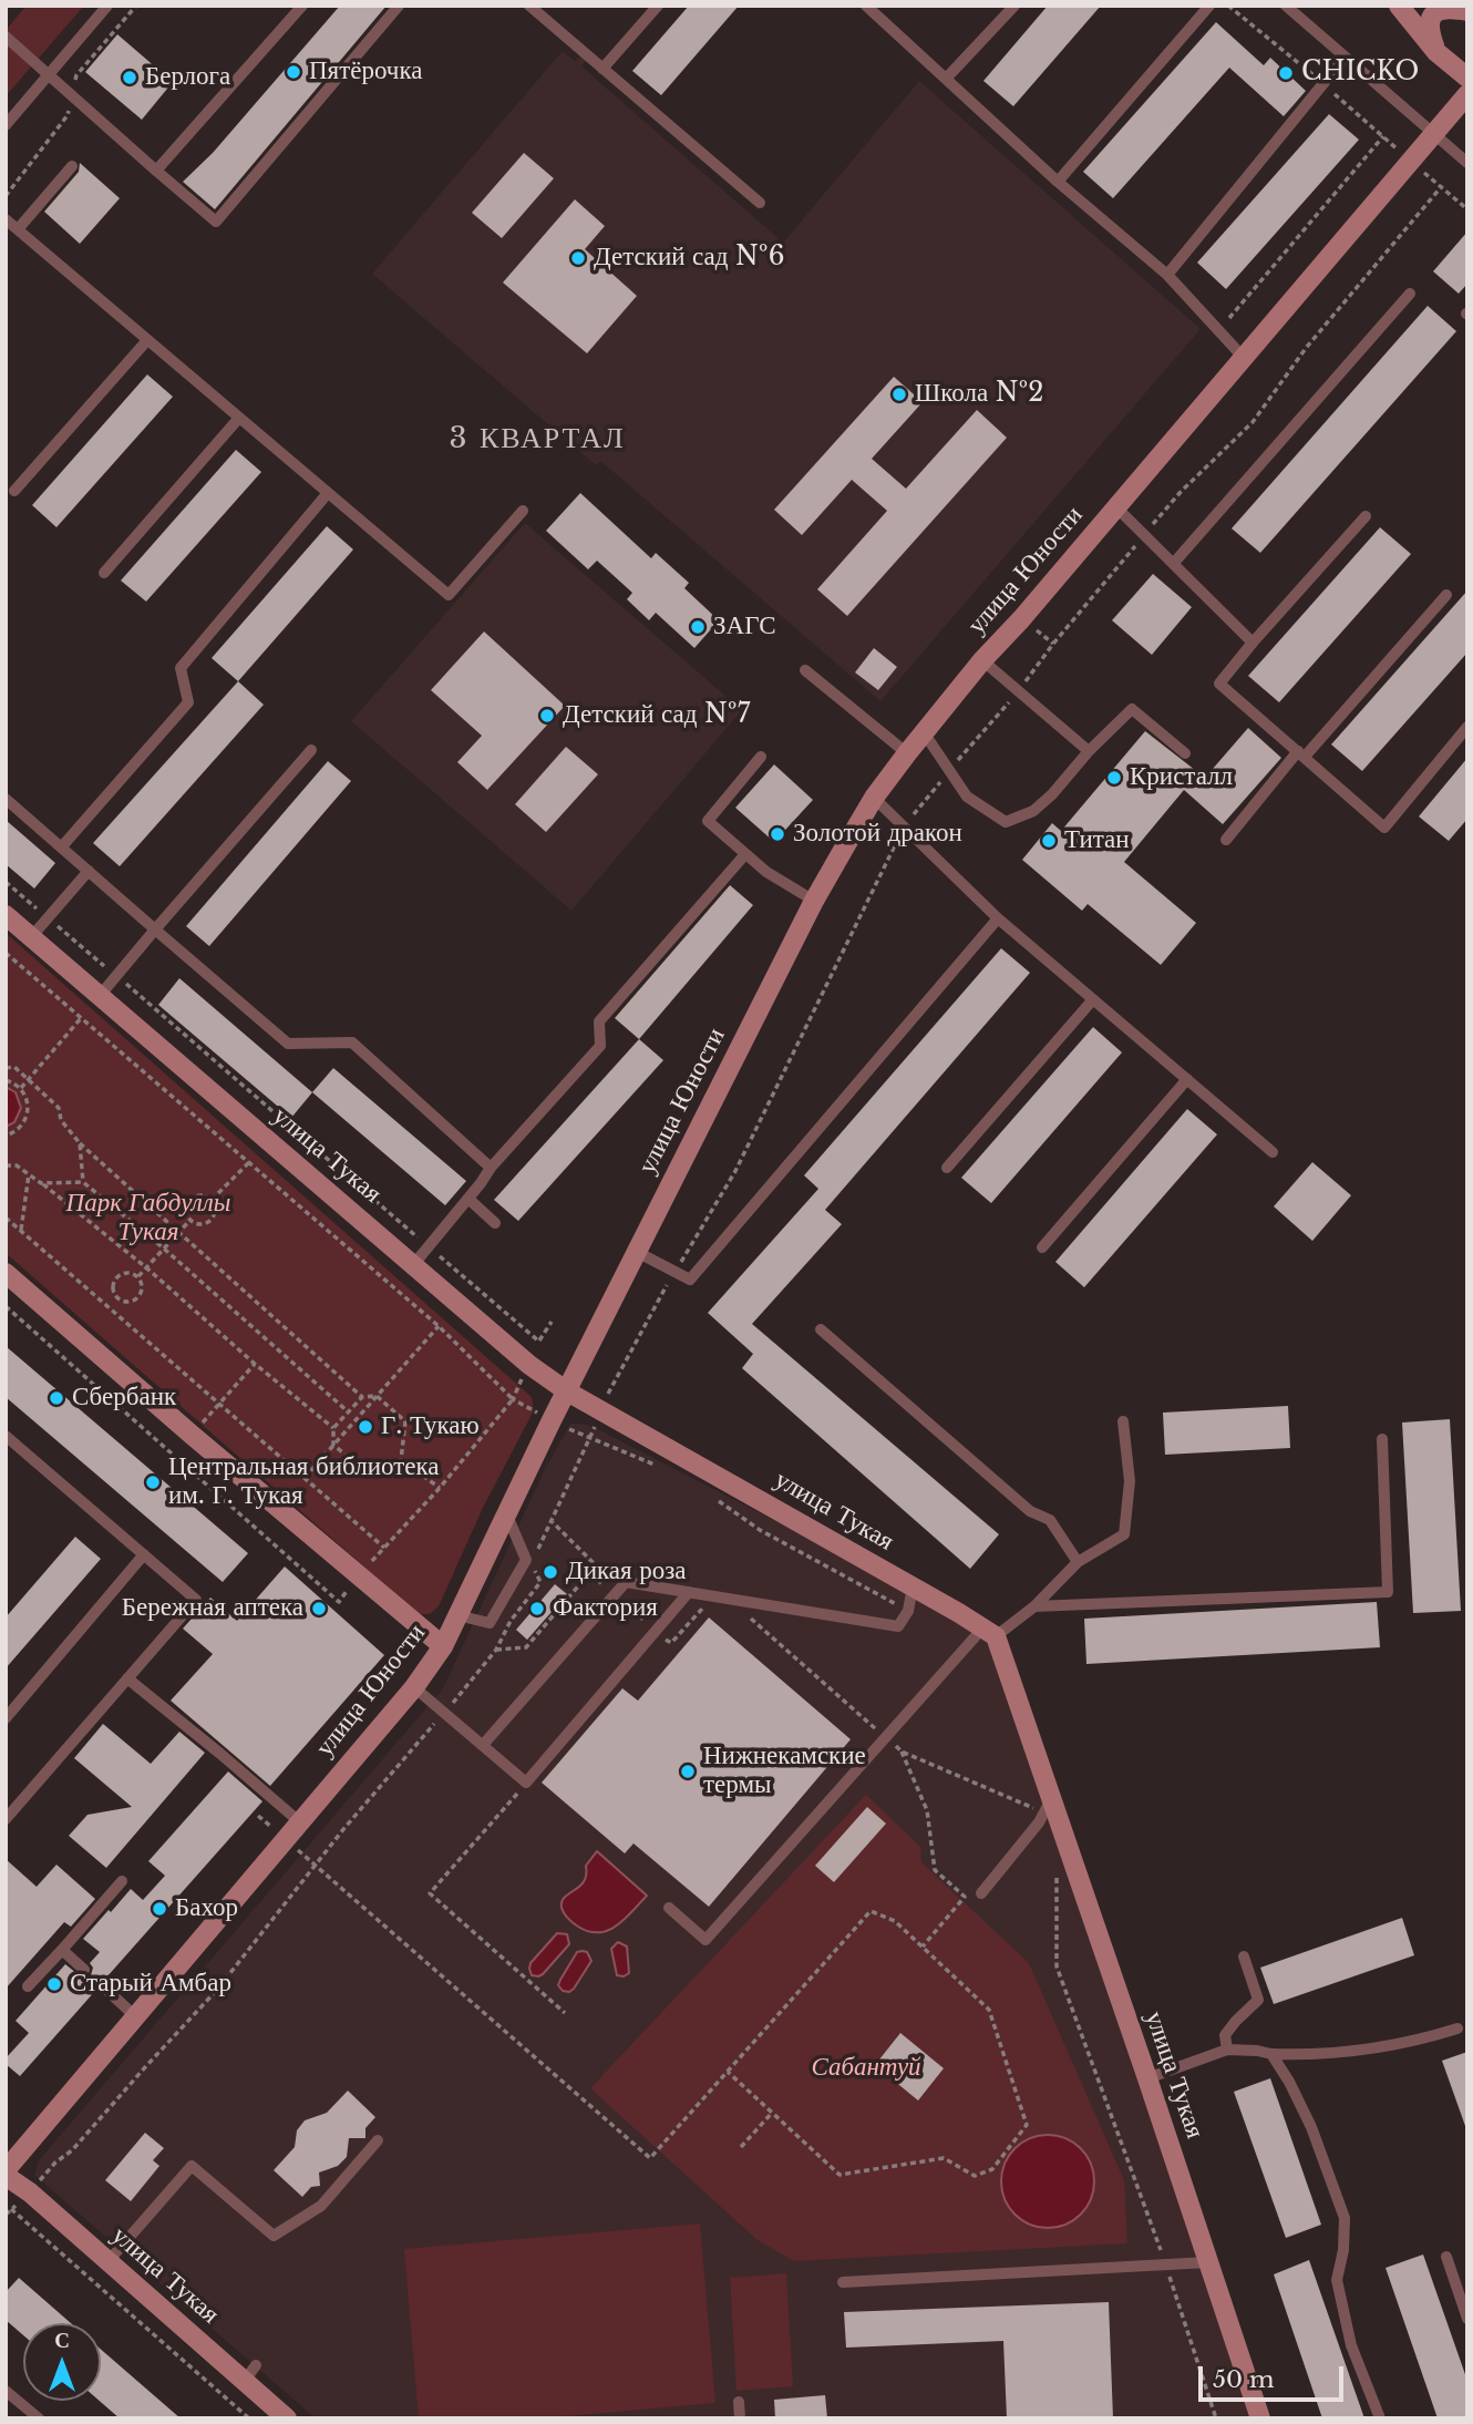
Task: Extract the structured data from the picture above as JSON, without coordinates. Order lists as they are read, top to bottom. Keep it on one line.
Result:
{"streets":{"street":["улица Юности","улица Тукая"]},"crossings":[["улица Юности","улица Тукая"]],"districts":["3 КВАРТАЛ"],"parks":["Парк Габдуллы Тукая","Сабантуй"],"places":["Пятёрочка","CHICKO","Берлога","Детский сад №6","Школа №2","ЗАГС","Детский сад №7","Кристалл","Золотой дракон","Титан","Сбербанк","Г. Тукаю","Центральная библиотека им. Г. Тукая","Дикая роза","Бережная аптека","Фактория","Нижнекамские термы","Бахор","Старый Амбар"],"scale_bar":"50 m","north":"top"}
